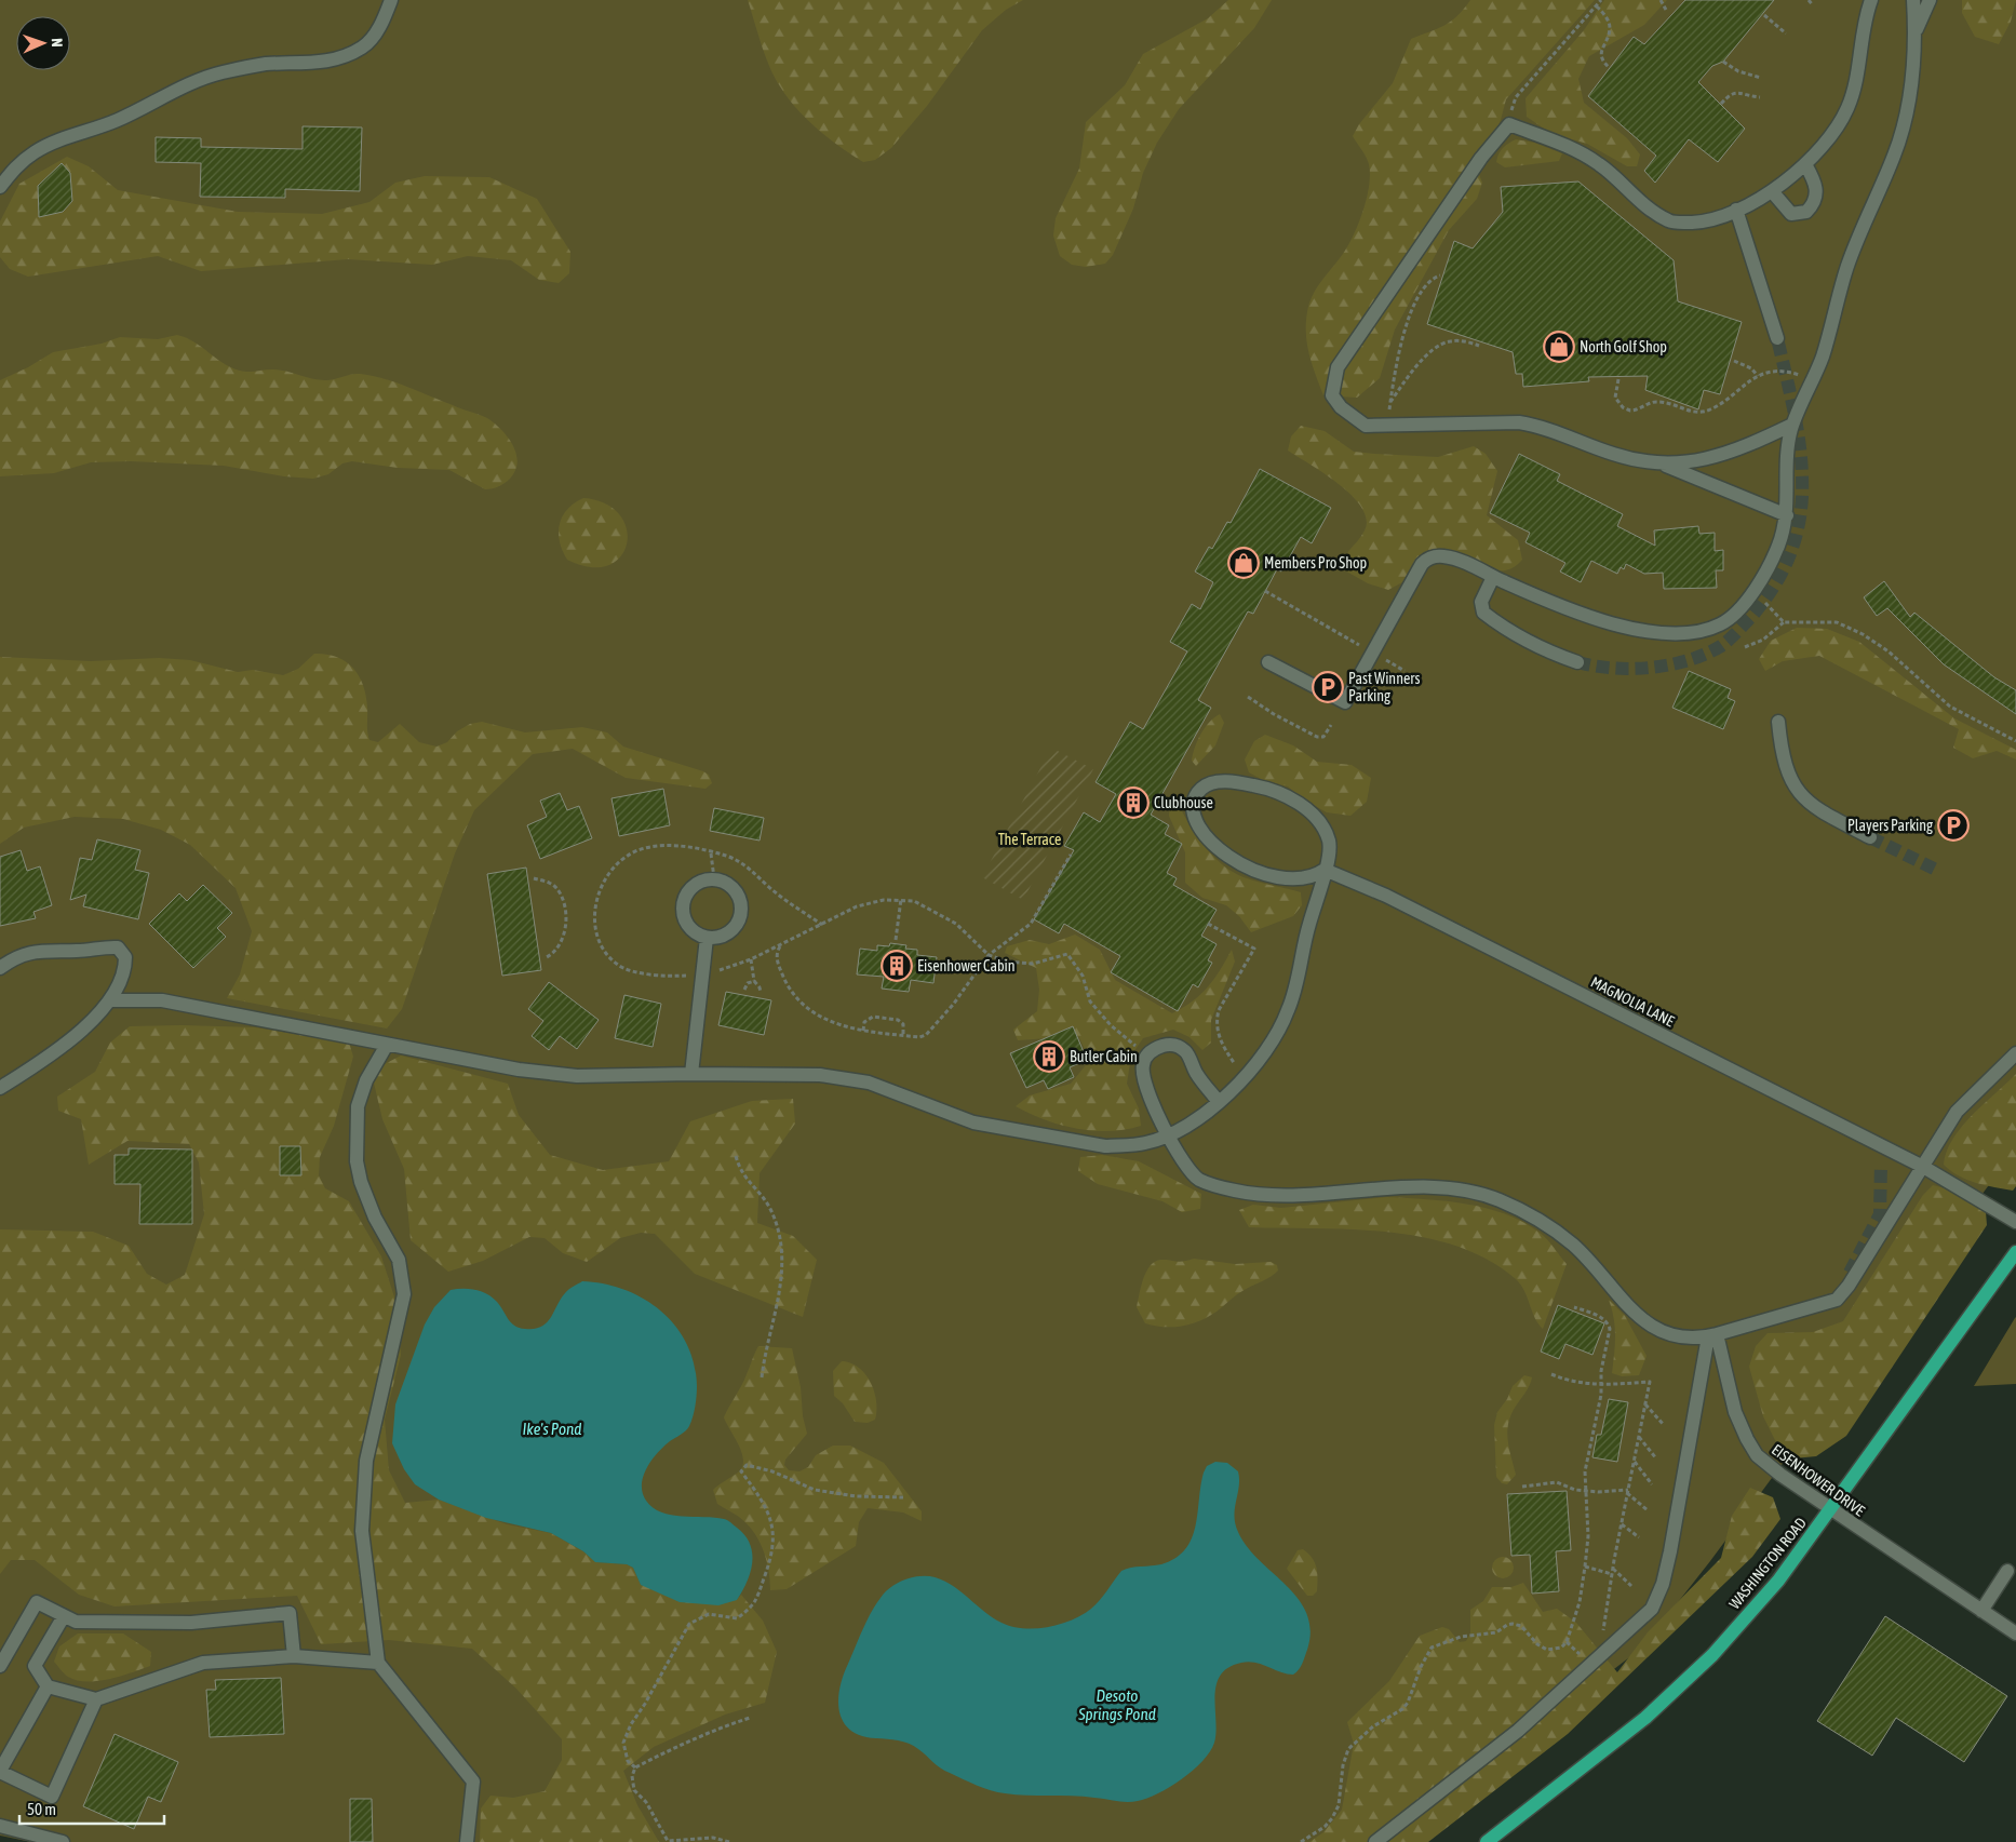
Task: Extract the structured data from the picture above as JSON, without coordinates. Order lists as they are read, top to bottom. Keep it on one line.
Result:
{"streets":{"main road":["WASHINGTON ROAD"],"street":["MAGNOLIA LANE","EISENHOWER DRIVE"]},"crossings":[["EISENHOWER DRIVE","WASHINGTON ROAD"]],"water":["Ike's Pond","Desoto Springs Pond"],"parks":["The Terrace"],"places":{"shop":["North Golf Shop","Members Pro Shop"],"parking":["Past Winners Parking","Players Parking"],"building":["Clubhouse","Eisenhower Cabin","Butler Cabin"]},"scale_bar":"50 m","north":"right"}
